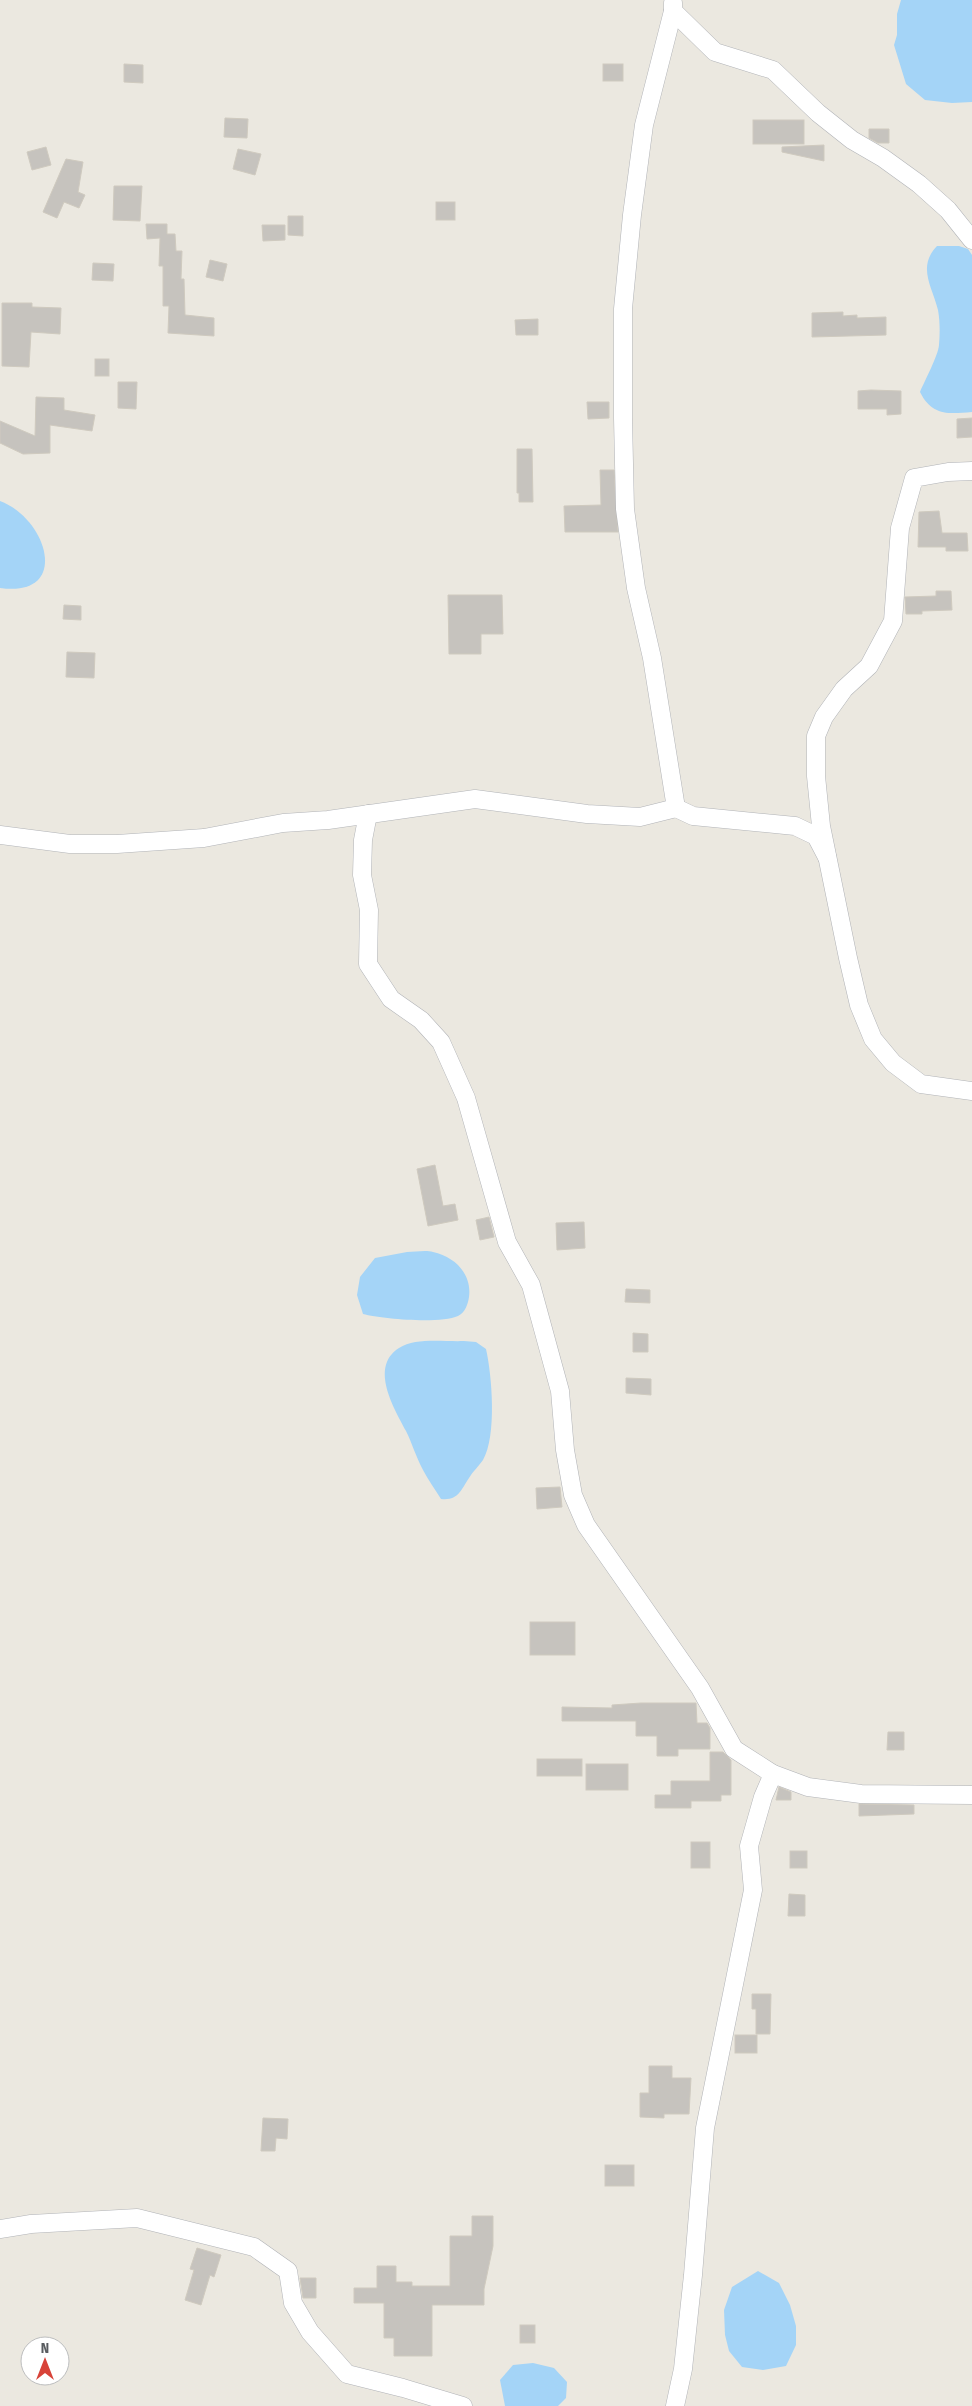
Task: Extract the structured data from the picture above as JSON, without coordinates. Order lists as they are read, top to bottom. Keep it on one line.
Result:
{"north":"top"}
